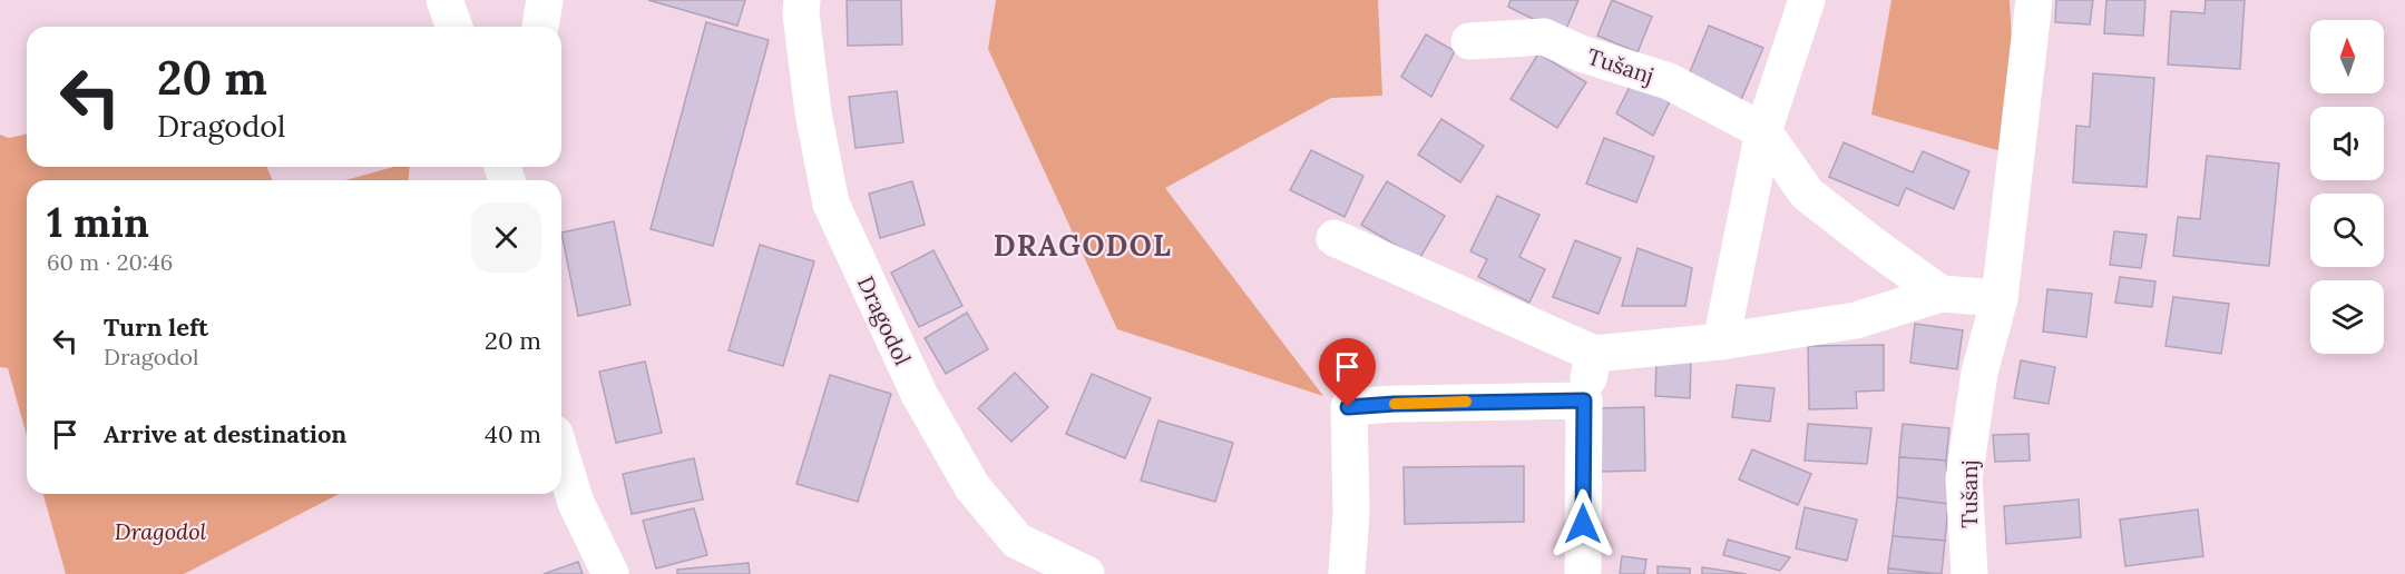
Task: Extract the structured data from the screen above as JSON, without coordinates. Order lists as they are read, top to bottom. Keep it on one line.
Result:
{"streets":{"street":["Tušanj","Dragodol"]},"districts":["DRAGODOL"],"parks":["Dragodol"],"north":"top","page":{"turn":["20 m","Dragodol"],"heading":["1 min","60 m · 20:46"],"list":[{"name":"Turn left","note":"Dragodol","value":"20 m"},{"name":"Arrive at destination","value":"40 m"}]}}
